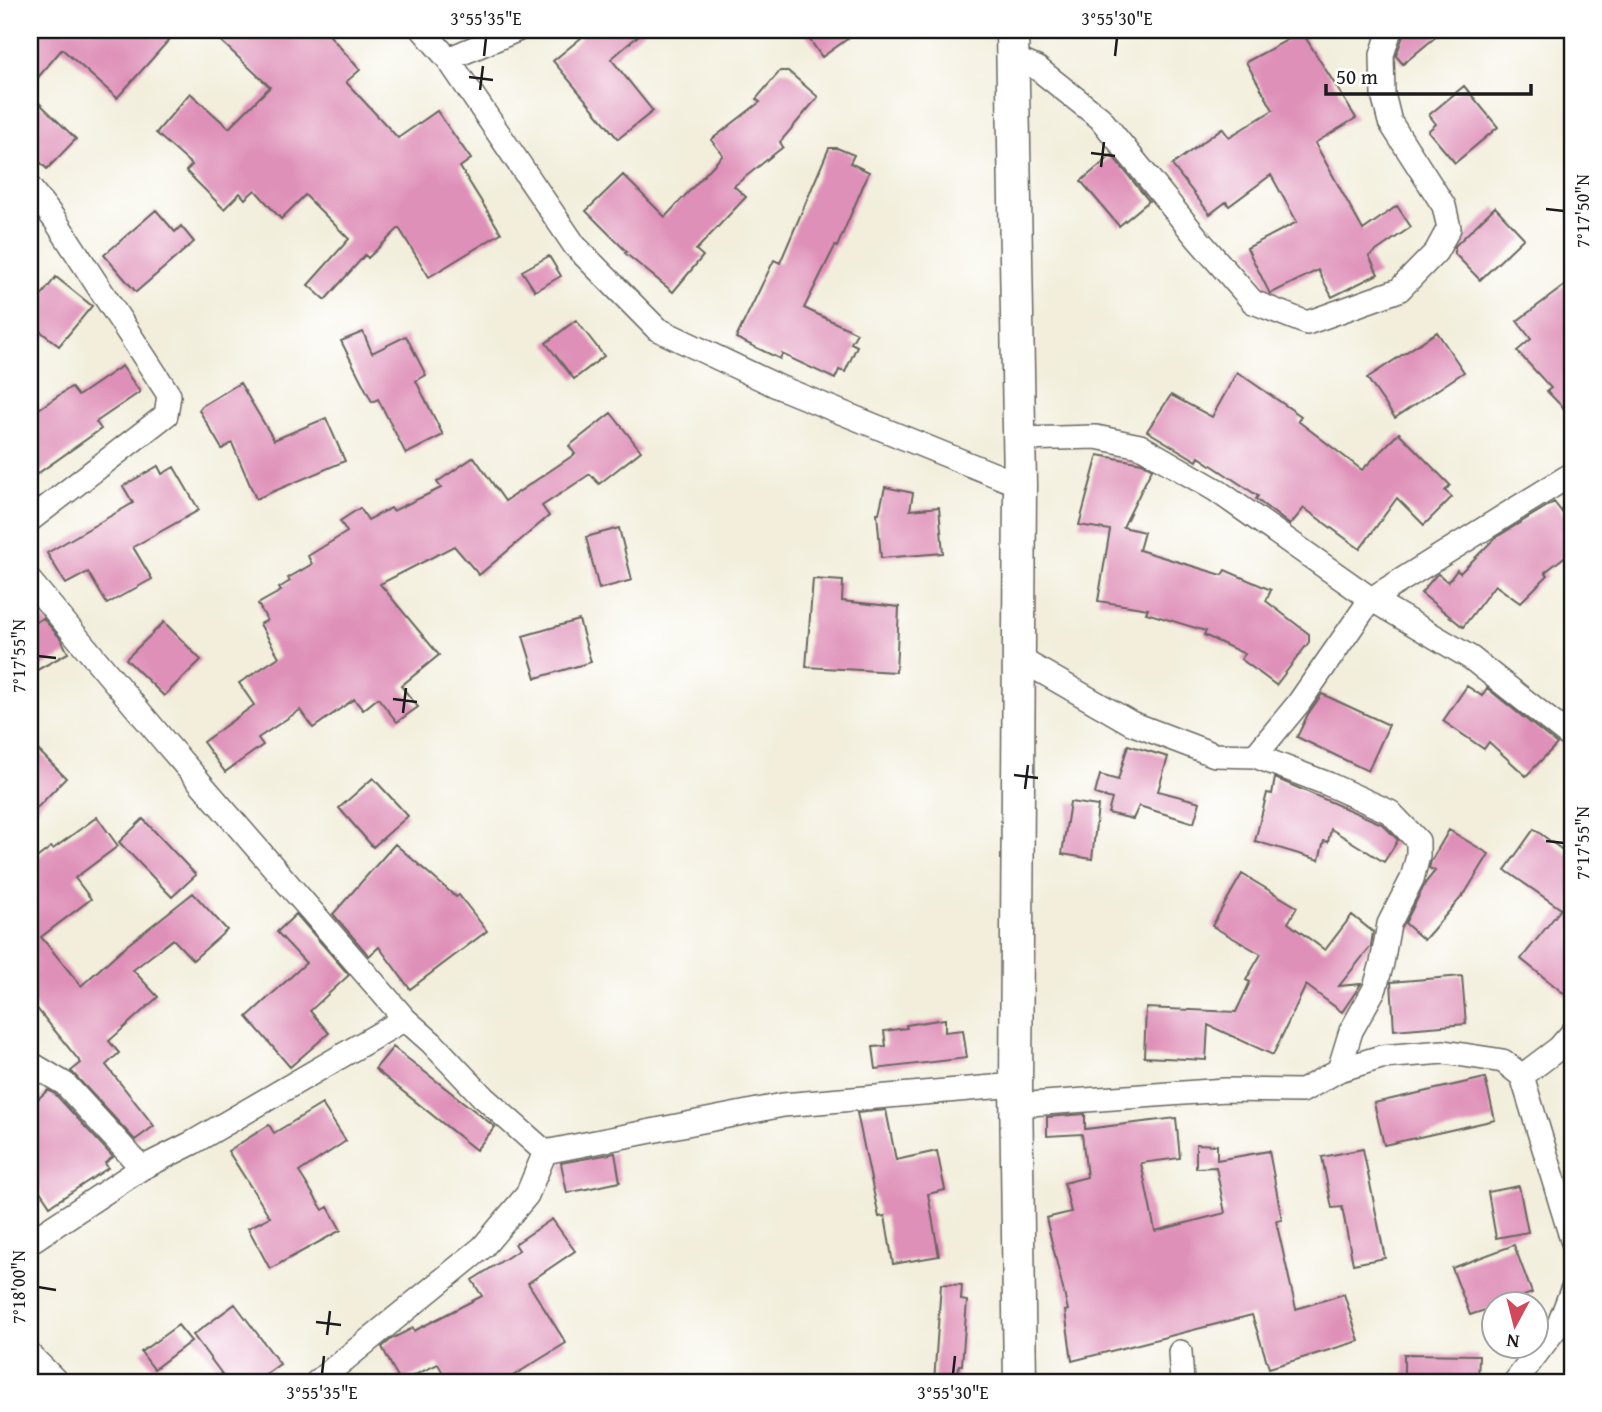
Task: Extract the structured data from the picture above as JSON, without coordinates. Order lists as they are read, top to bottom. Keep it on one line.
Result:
{"scale_bar":"50 m","north":"bottom","coordinates":["3°55'35\"E","3°55'30\"E","7°17'50\"N","7°17'55\"N","7°18'00\"N"]}
